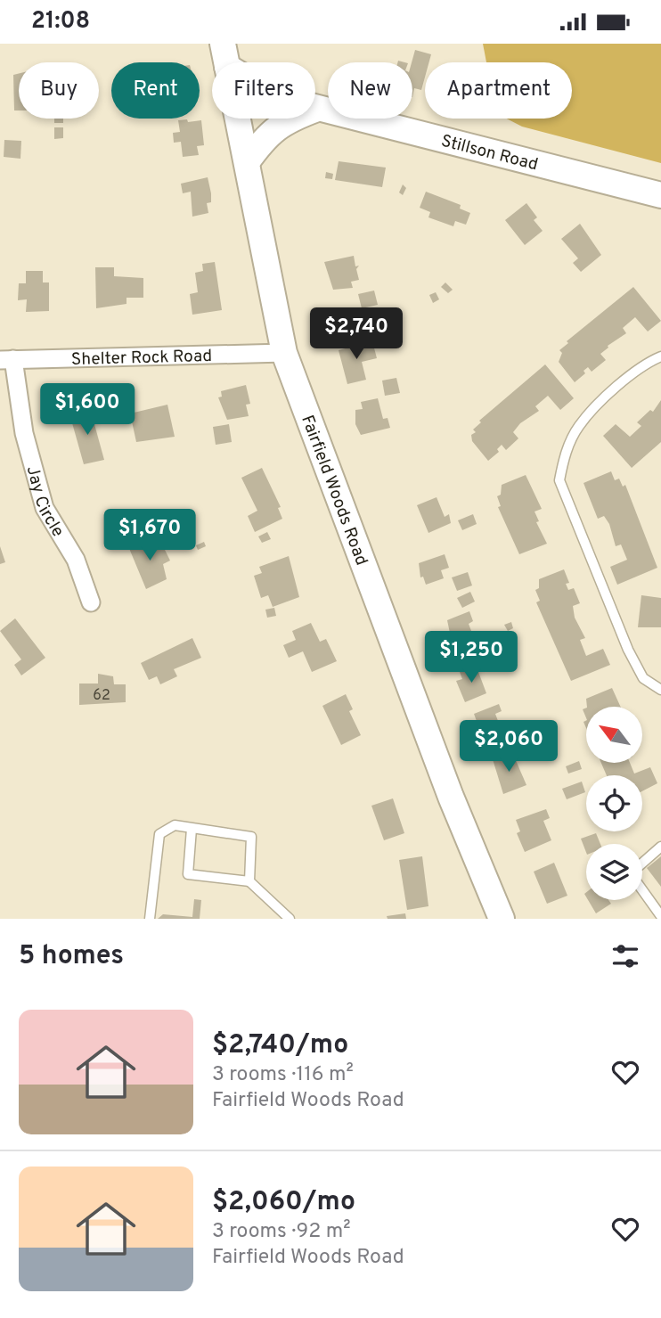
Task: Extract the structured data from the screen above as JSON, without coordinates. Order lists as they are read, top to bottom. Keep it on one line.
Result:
{"streets":{"main road":["Stillson Road","Fairfield Woods Road"],"street":["Shelter Rock Road","Jay Circle"]},"crossings":[["Stillson Road","Fairfield Woods Road"],["Shelter Rock Road","Fairfield Woods Road"],["Shelter Rock Road","Jay Circle"]],"house_numbers":["62"],"north":"top left","page":{"status":"21:08","chip":["Buy","Rent","Filters","New","Apartment"],"price":["$2,740","$1,600","$1,670","$1,250","$2,060"],"heading":"5 homes","list":[{"name":"$2,740/mo","note":"3 rooms · 116 m² · Fairfield Woods Road"},{"name":"$2,060/mo","note":"3 rooms · 92 m² · Fairfield Woods Road"}]}}
